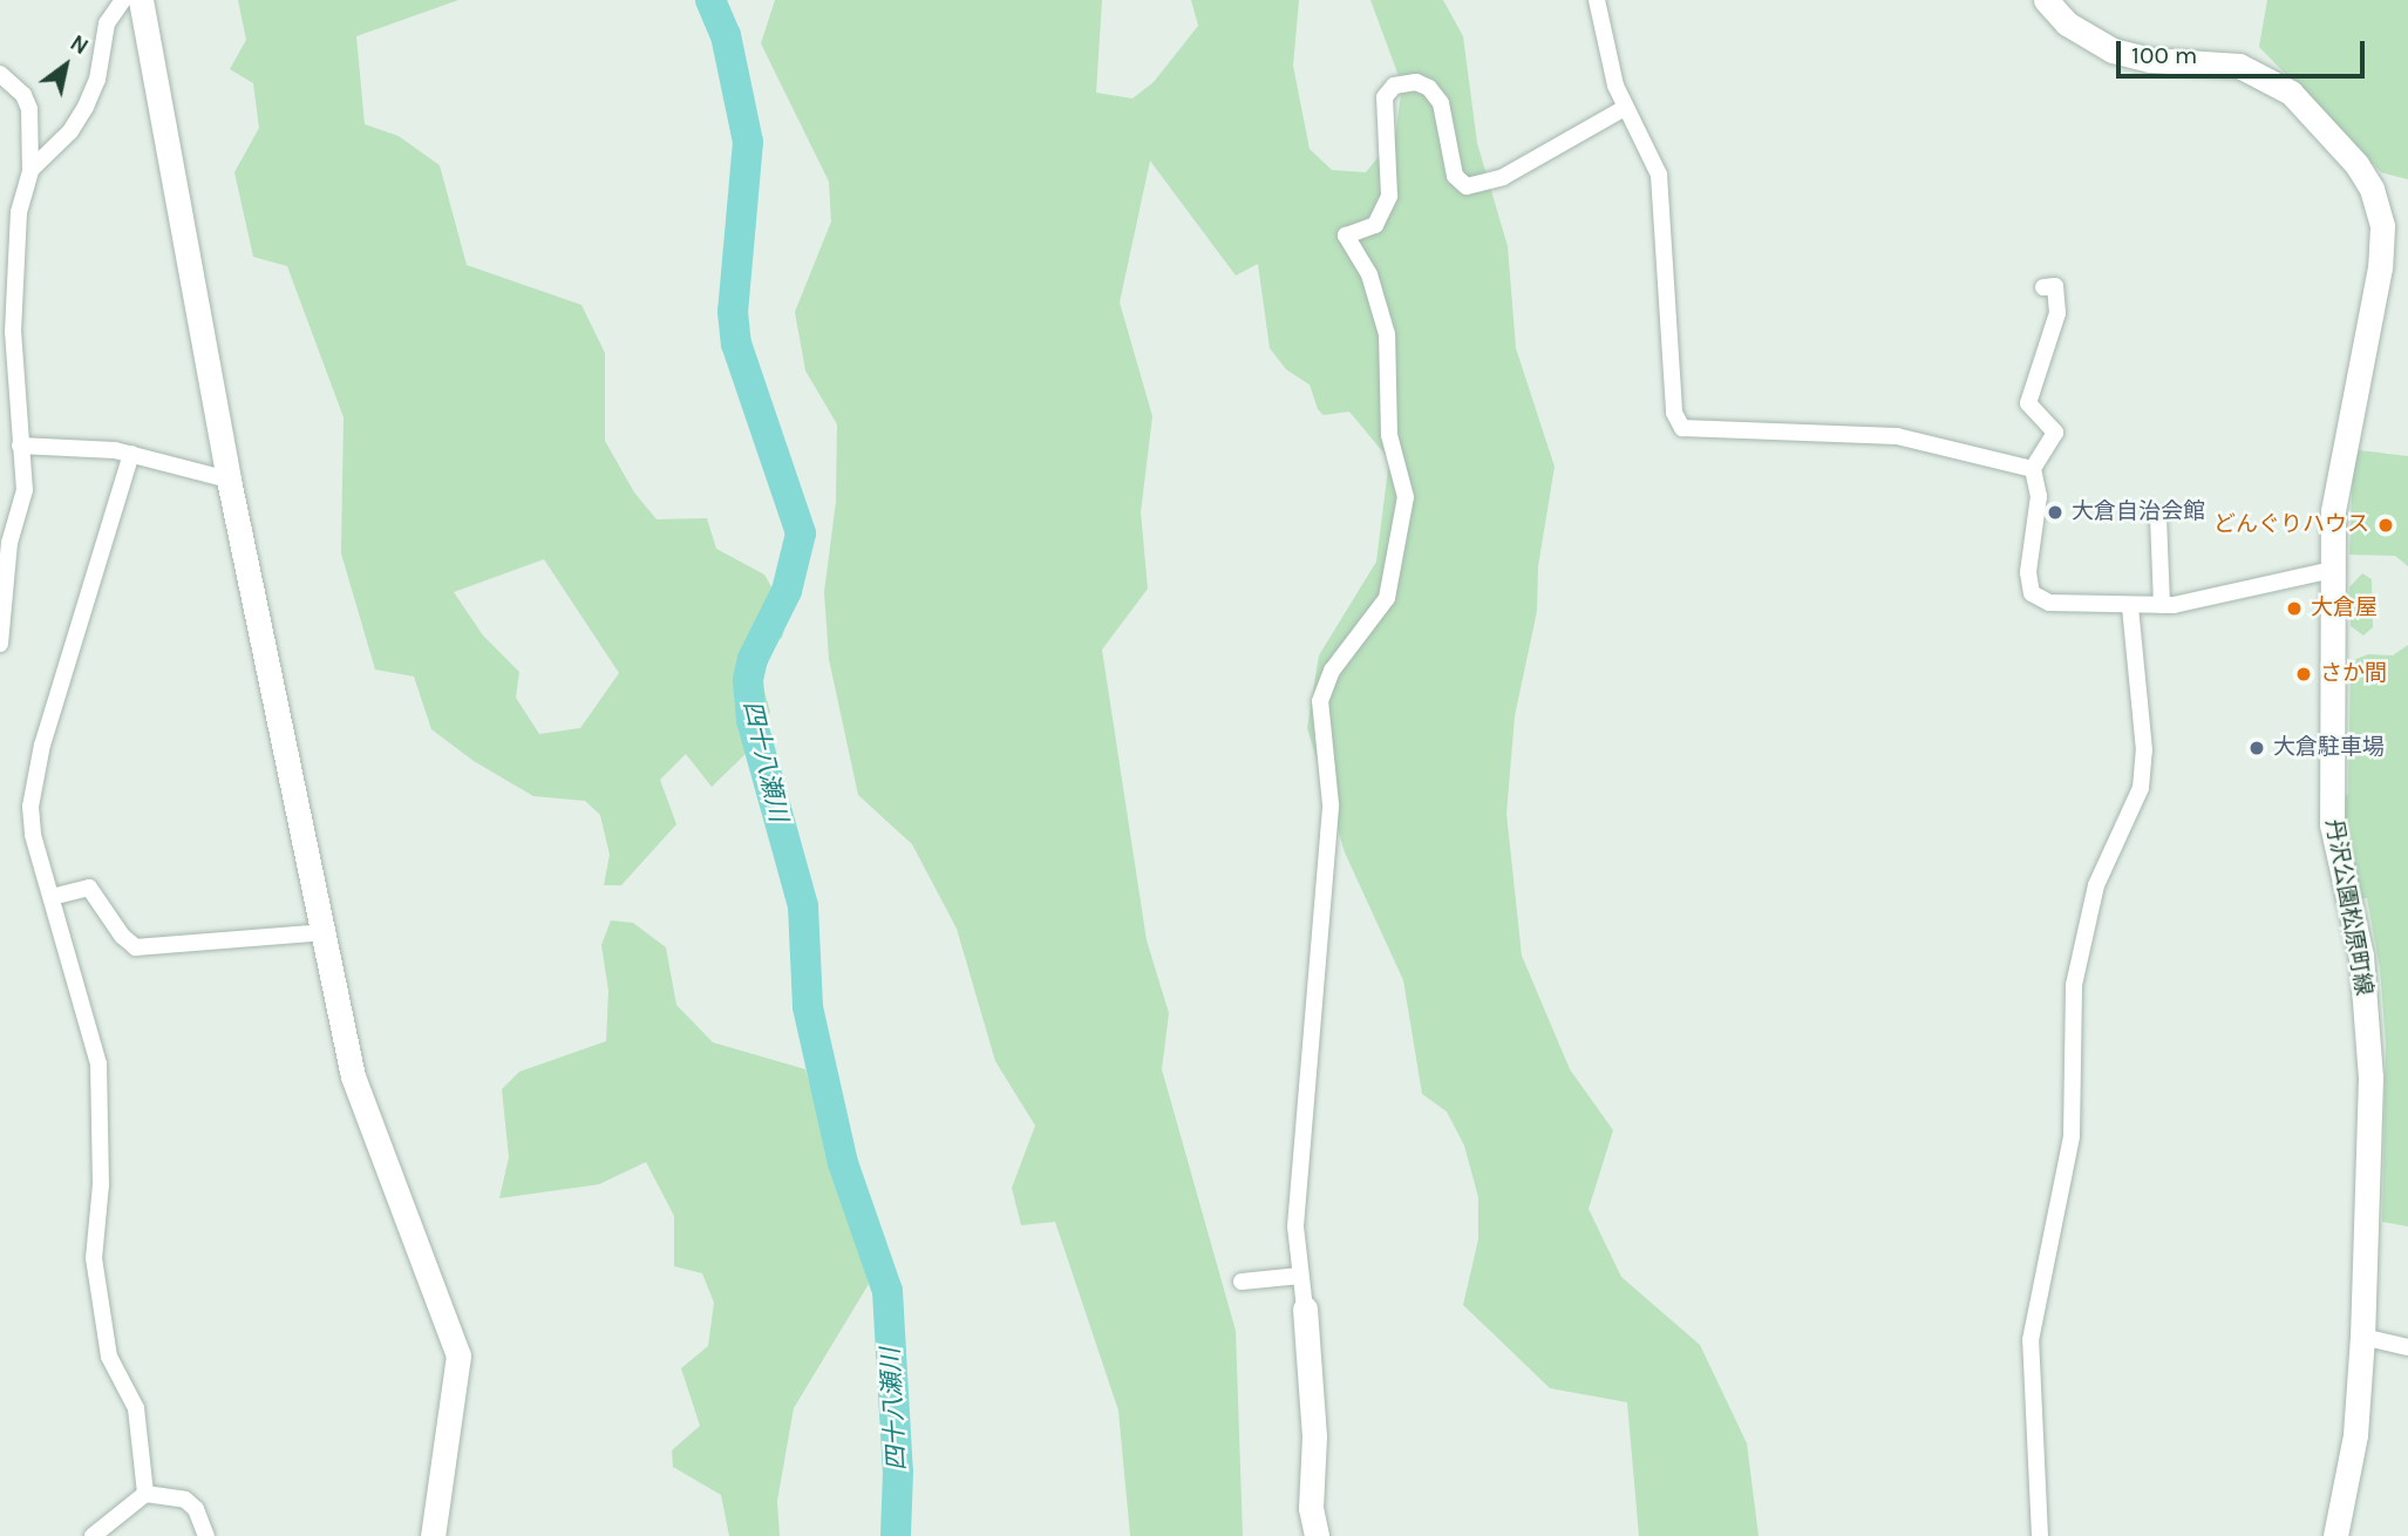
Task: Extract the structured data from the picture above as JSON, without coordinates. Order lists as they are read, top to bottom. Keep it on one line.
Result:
{"streets":{"street":["丹沢公園松原町線"]},"water":["四十八瀬川"],"places":["大倉自治会館","どんぐりハウス","大倉屋","さか間","大倉駐車場"],"scale_bar":"100 m","north":"top right"}
